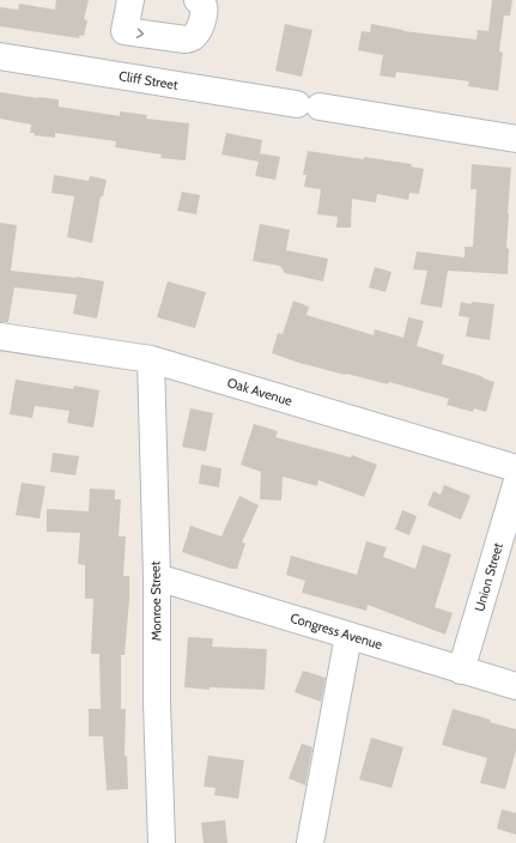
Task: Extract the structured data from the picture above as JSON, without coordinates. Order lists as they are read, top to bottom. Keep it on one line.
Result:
{"streets":{"street":["Cliff Street","Oak Avenue","Union Street","Monroe Street","Congress Avenue"]},"crossings":[["Oak Avenue","Monroe Street"],["Union Street","Congress Avenue"],["Monroe Street","Congress Avenue"]]}
